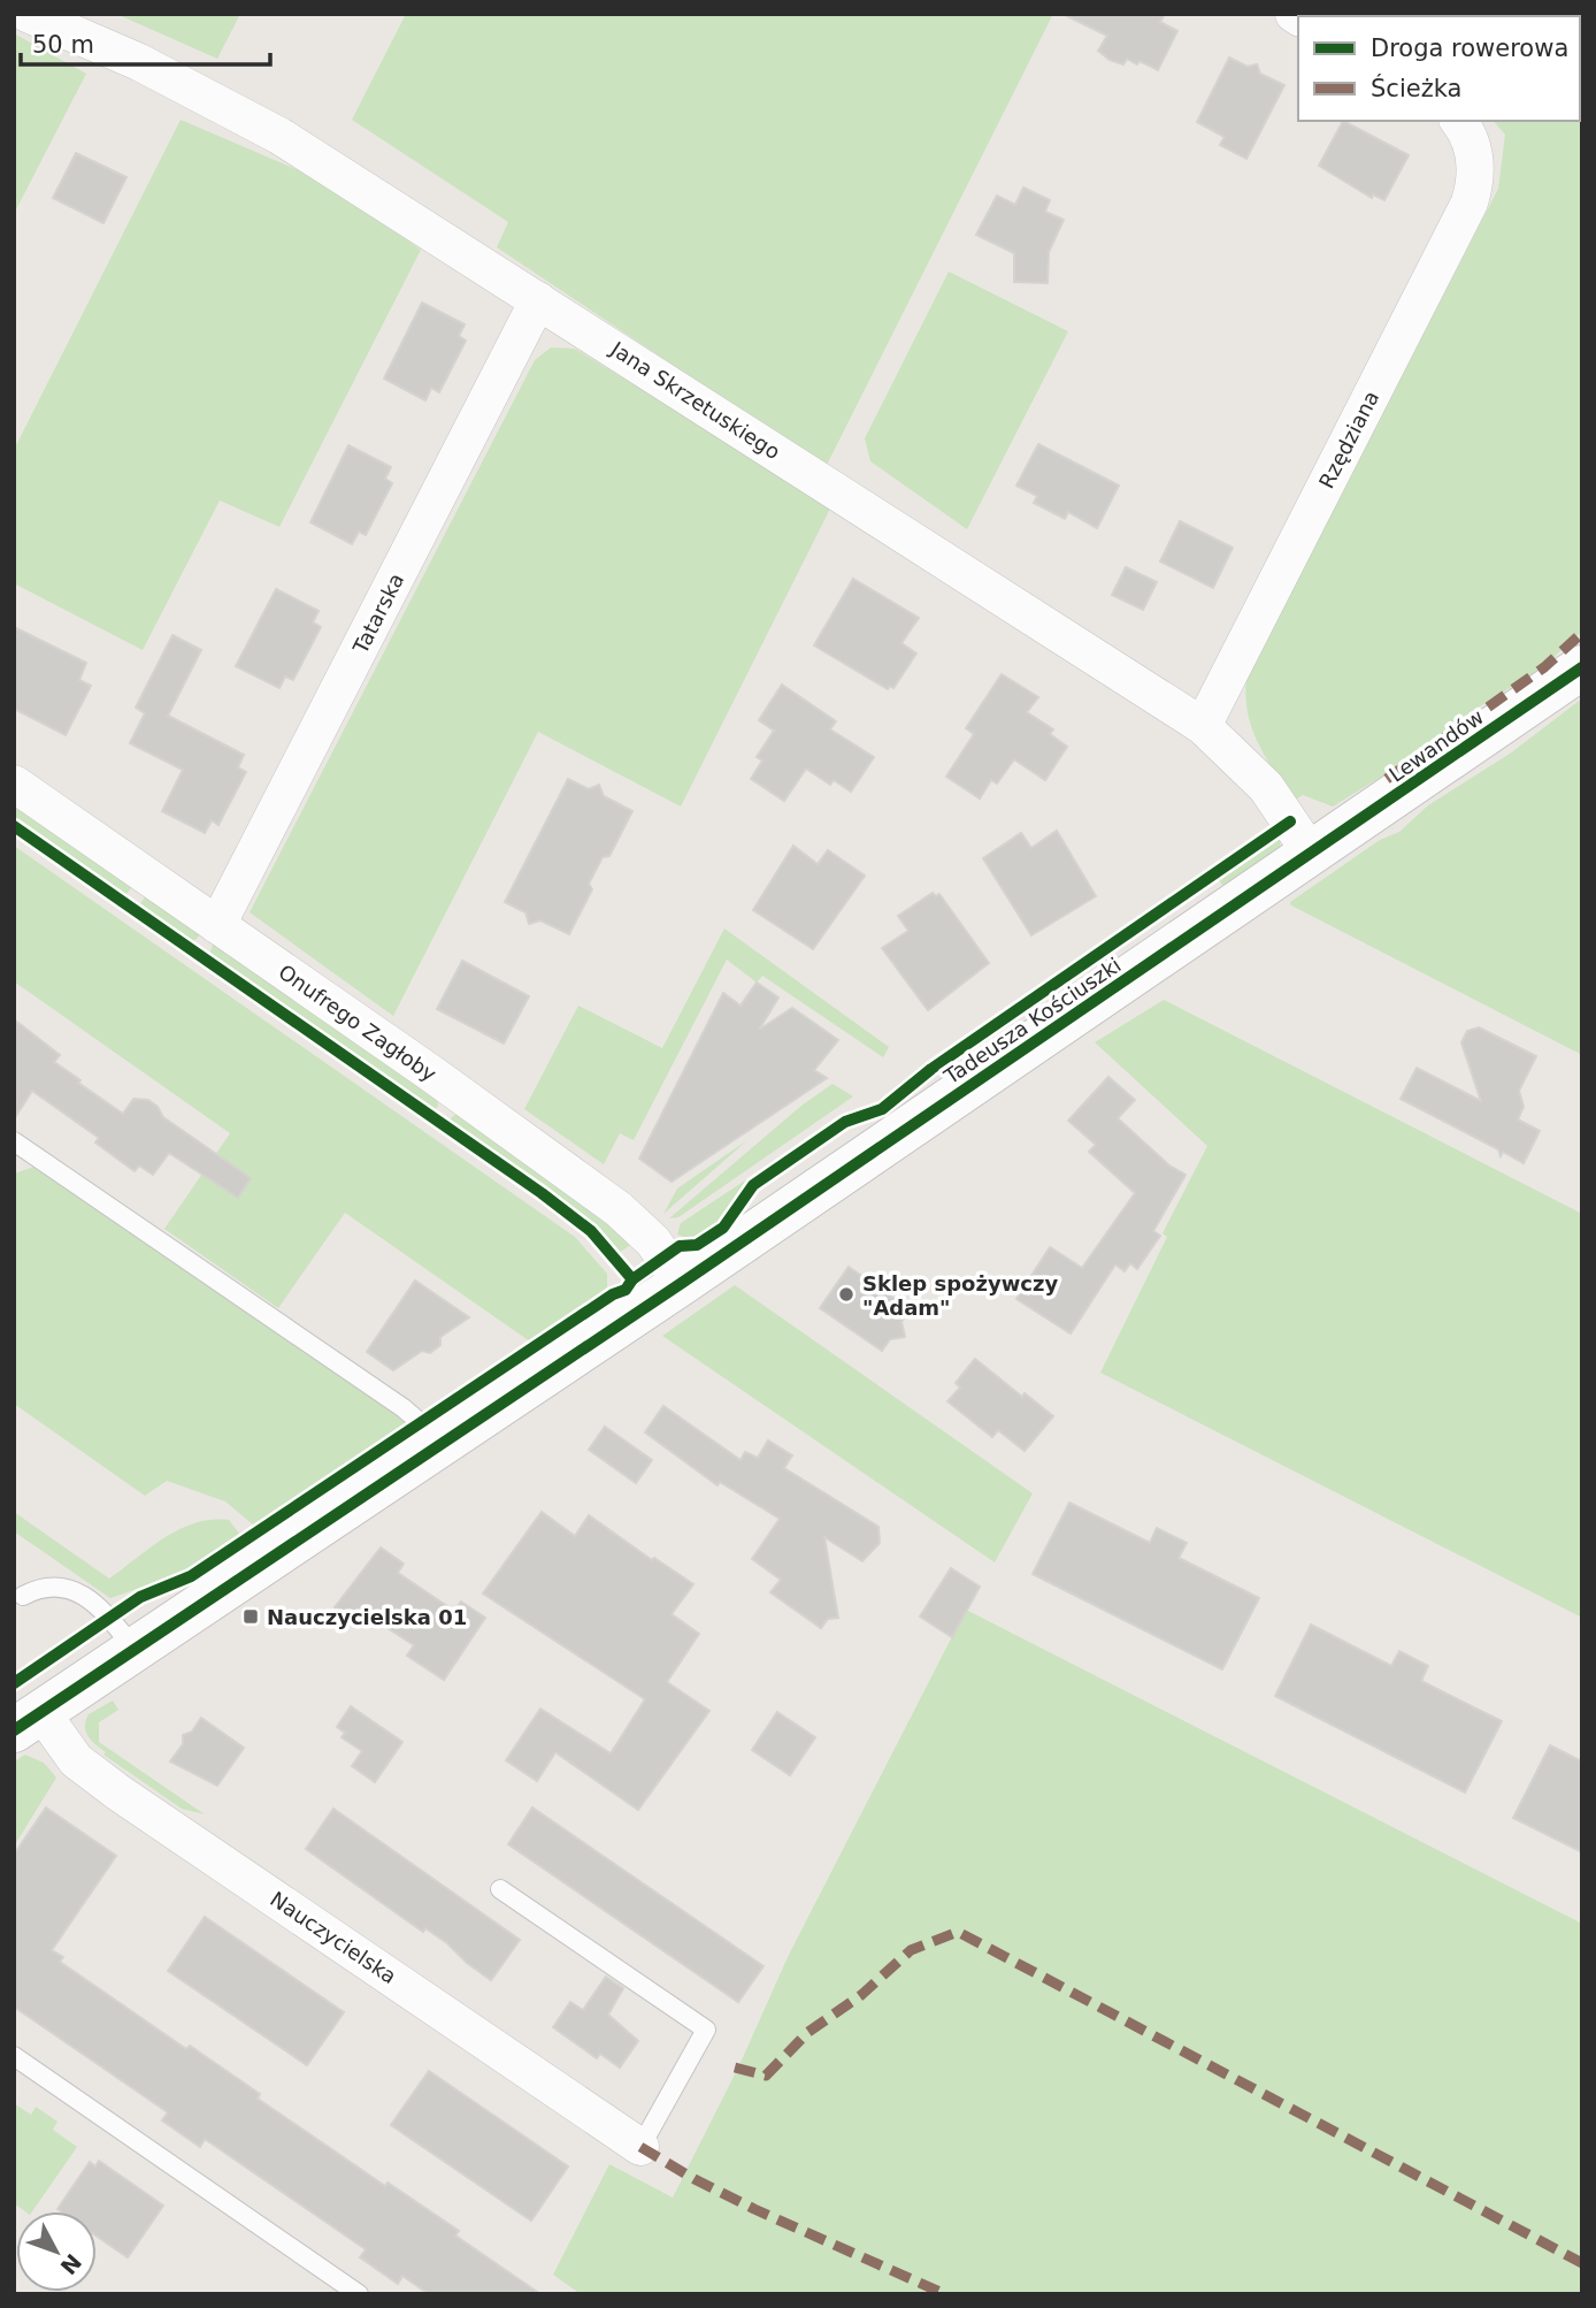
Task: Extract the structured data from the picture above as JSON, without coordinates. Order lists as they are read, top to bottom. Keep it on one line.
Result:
{"streets":{"street":["Jana Skrzetuskiego","Rzędziana","Tatarska","Lewandów","Tadeusza Kościuszki","Onufrego Zagłoby","Nauczycielska"]},"crossings":[["Jana Skrzetuskiego","Rzędziana"],["Jana Skrzetuskiego","Tatarska"],["Jana Skrzetuskiego","Lewandów"],["Jana Skrzetuskiego","Tadeusza Kościuszki"],["Tatarska","Onufrego Zagłoby"],["Lewandów","Tadeusza Kościuszki"],["Tadeusza Kościuszki","Onufrego Zagłoby"],["Tadeusza Kościuszki","Nauczycielska"]],"places":{"other":["Sklep spożywczy \"Adam\""],"transit":["Nauczycielska 01"]},"legend":["Droga rowerowa","Ścieżka"],"scale_bar":"50 m","north":"bottom right"}
